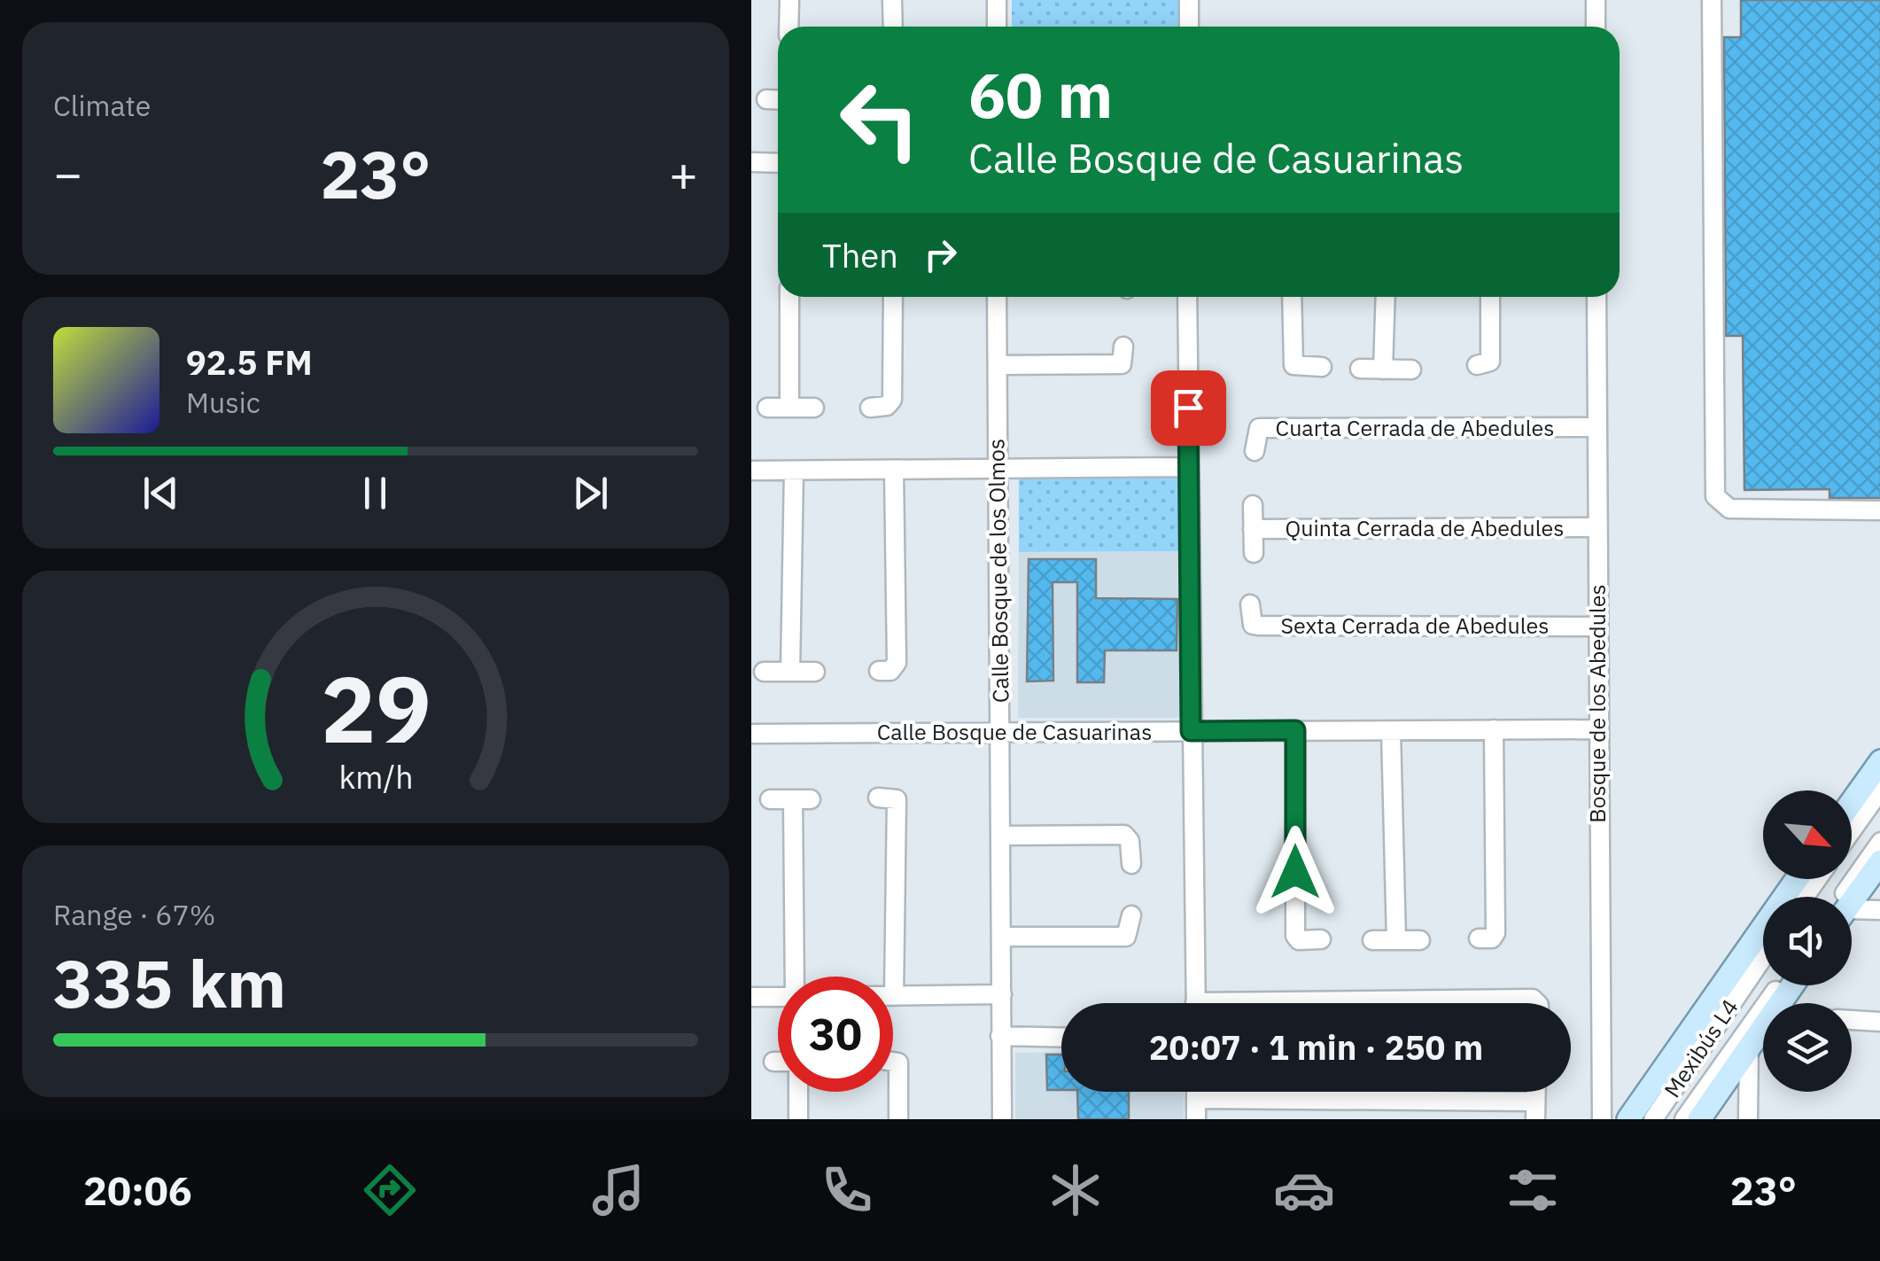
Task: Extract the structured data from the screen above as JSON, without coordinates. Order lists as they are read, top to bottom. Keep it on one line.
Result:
{"streets":{"street":["Cuarta Cerrada de Abedules","Quinta Cerrada de Abedules","Calle Bosque de los Olmos","Sexta Cerrada de Abedules","Bosque de los Abedules","Calle Bosque de Casuarinas","Mexibús L4"]},"crossings":[["Cuarta Cerrada de Abedules","Bosque de los Abedules"],["Quinta Cerrada de Abedules","Bosque de los Abedules"],["Calle Bosque de los Olmos","Calle Bosque de Casuarinas"],["Sexta Cerrada de Abedules","Bosque de los Abedules"],["Bosque de los Abedules","Calle Bosque de Casuarinas"]],"north":"bottom right","page":{"tile":["Climate",["Range · 67%","335 km"]],"turn":["60 m","Calle Bosque de Casuarinas"],"heat":["−","23°","+"],"then":"Then","song":["92.5 FM","Music"],"limit":"30","trip":"20:07 · 1 min · 250 m","tabs":["20:06","23°"],"gauge":["29","km/h"]}}
